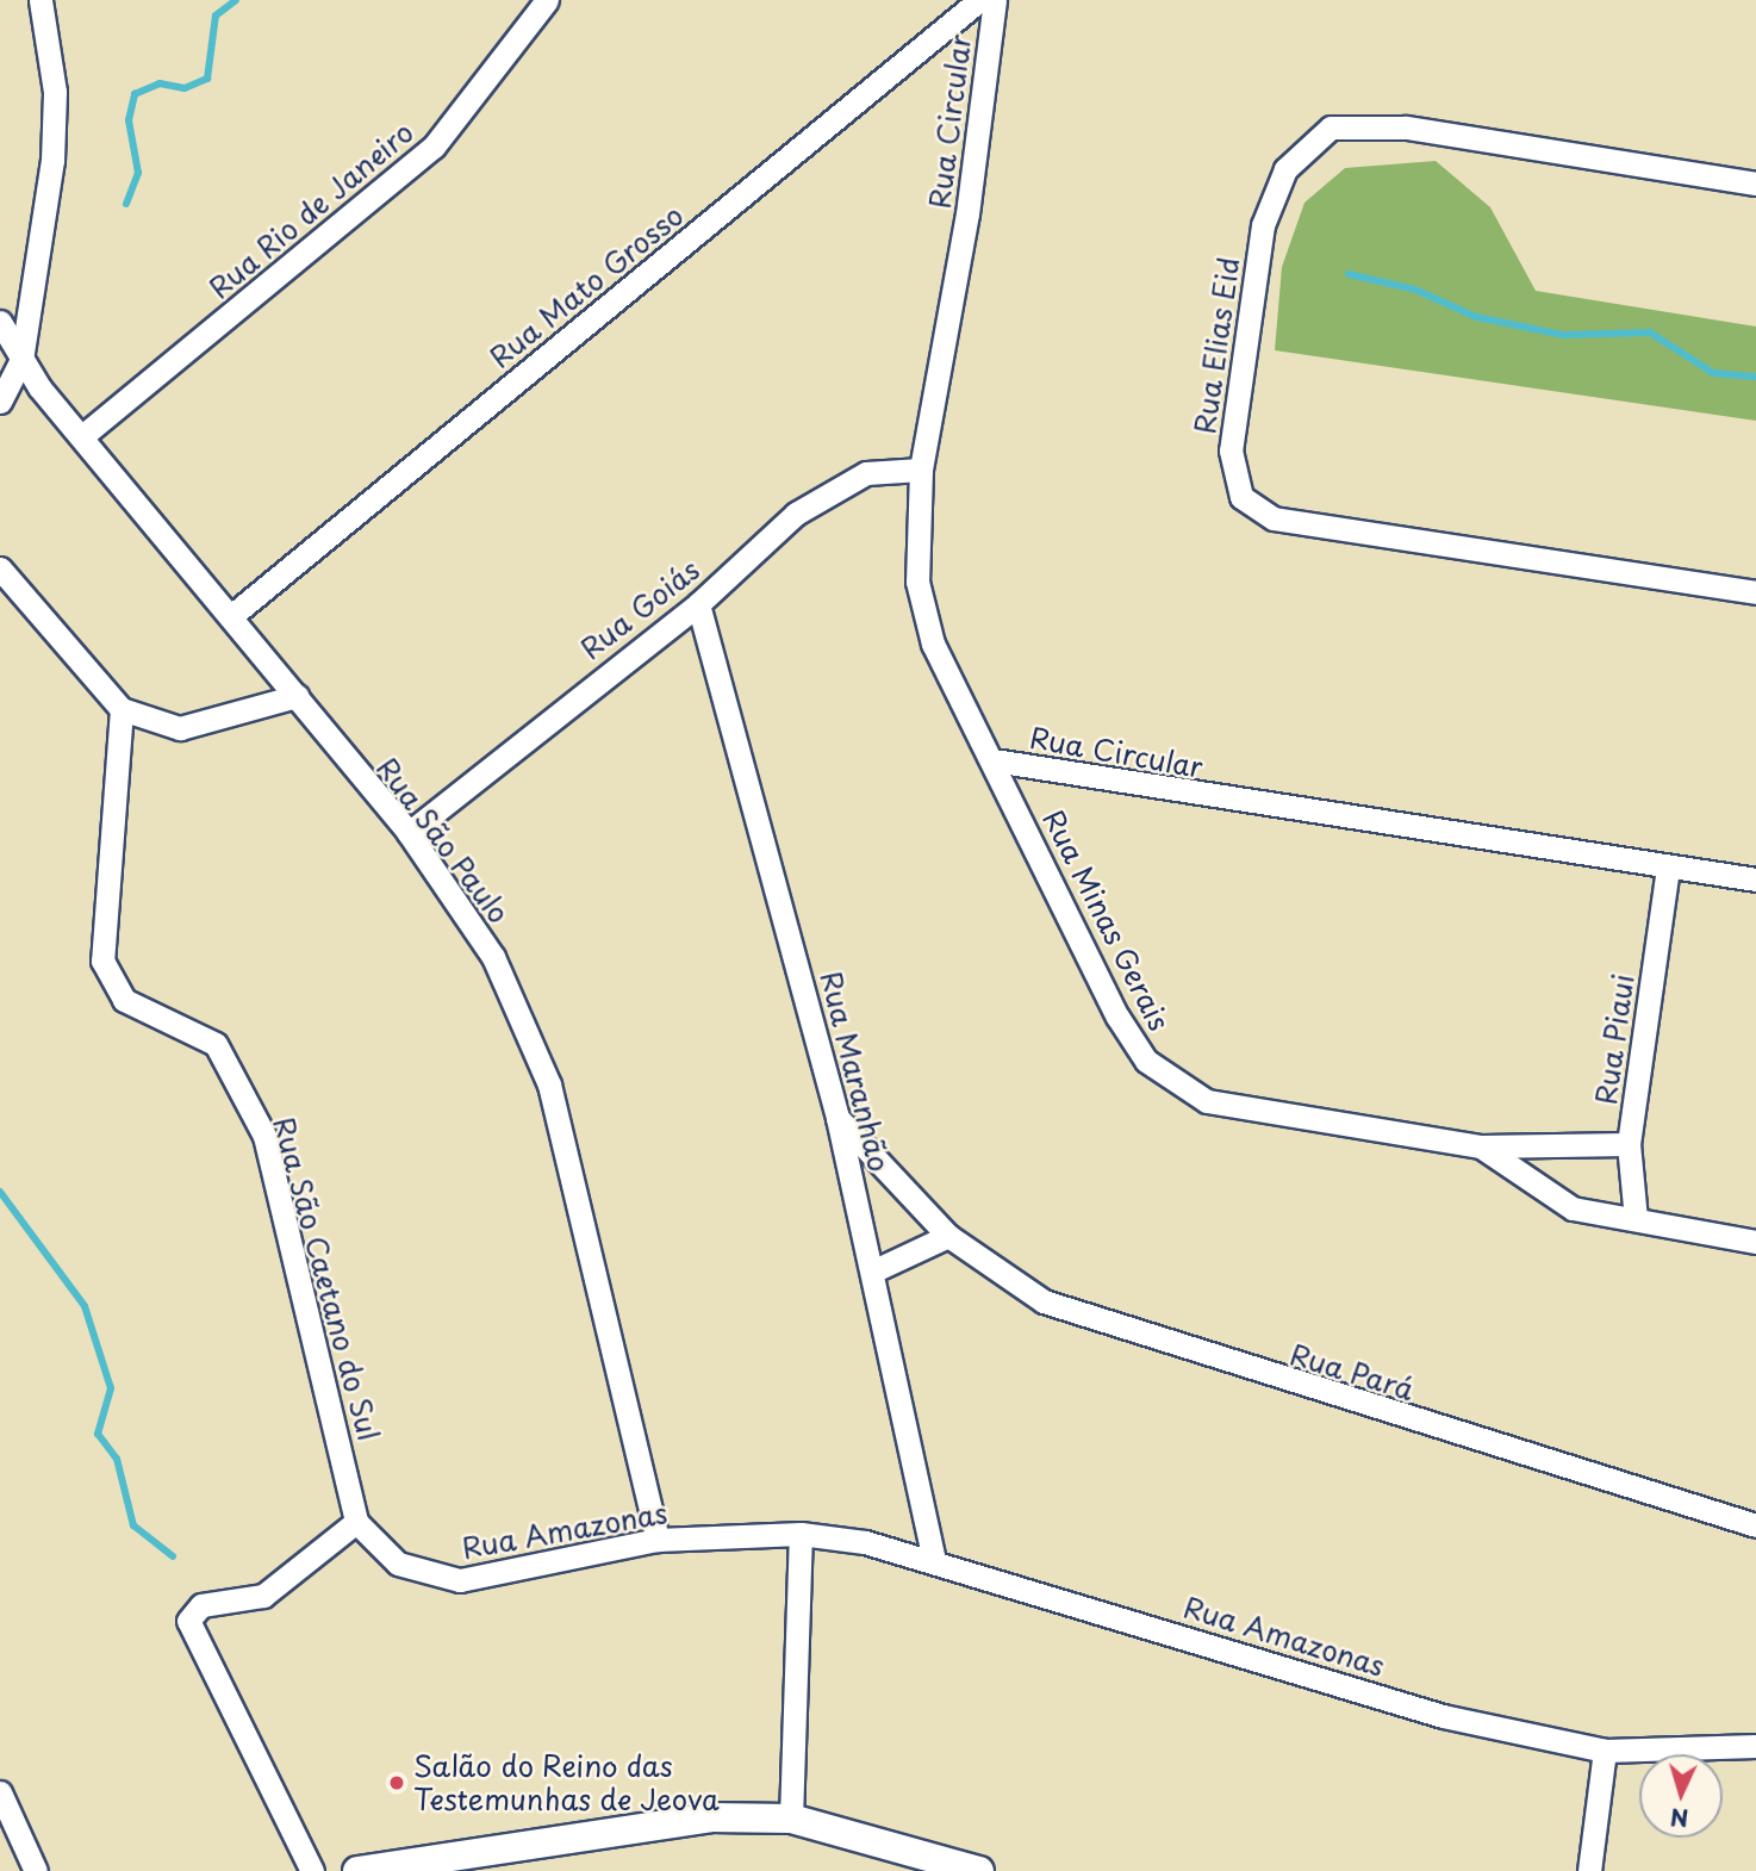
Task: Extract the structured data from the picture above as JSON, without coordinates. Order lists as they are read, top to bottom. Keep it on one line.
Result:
{"streets":{"street":["Rua Circular","Rua Rio de Janeiro","Rua Mato Grosso","Rua Elias Eid","Rua Goiás","Rua São Paulo","Rua Minas Gerais","Rua Piaui","Rua Maranhão","Rua São Caetano do Sul","Rua Pará","Rua Amazonas"]},"crossings":[["Rua Circular","Rua Goiás"],["Rua Circular","Rua Minas Gerais"],["Rua Circular","Rua Piaui"],["Rua Rio de Janeiro","Rua São Paulo"],["Rua Mato Grosso","Rua São Paulo"],["Rua Goiás","Rua São Paulo"],["Rua Goiás","Rua Maranhão"],["Rua São Paulo","Rua Amazonas"],["Rua Minas Gerais","Rua Piaui"],["Rua Maranhão","Rua Pará"],["Rua Maranhão","Rua Amazonas"],["Rua São Caetano do Sul","Rua Amazonas"]],"places":["Salão do Reino das Testemunhas de Jeova"],"north":"bottom"}
